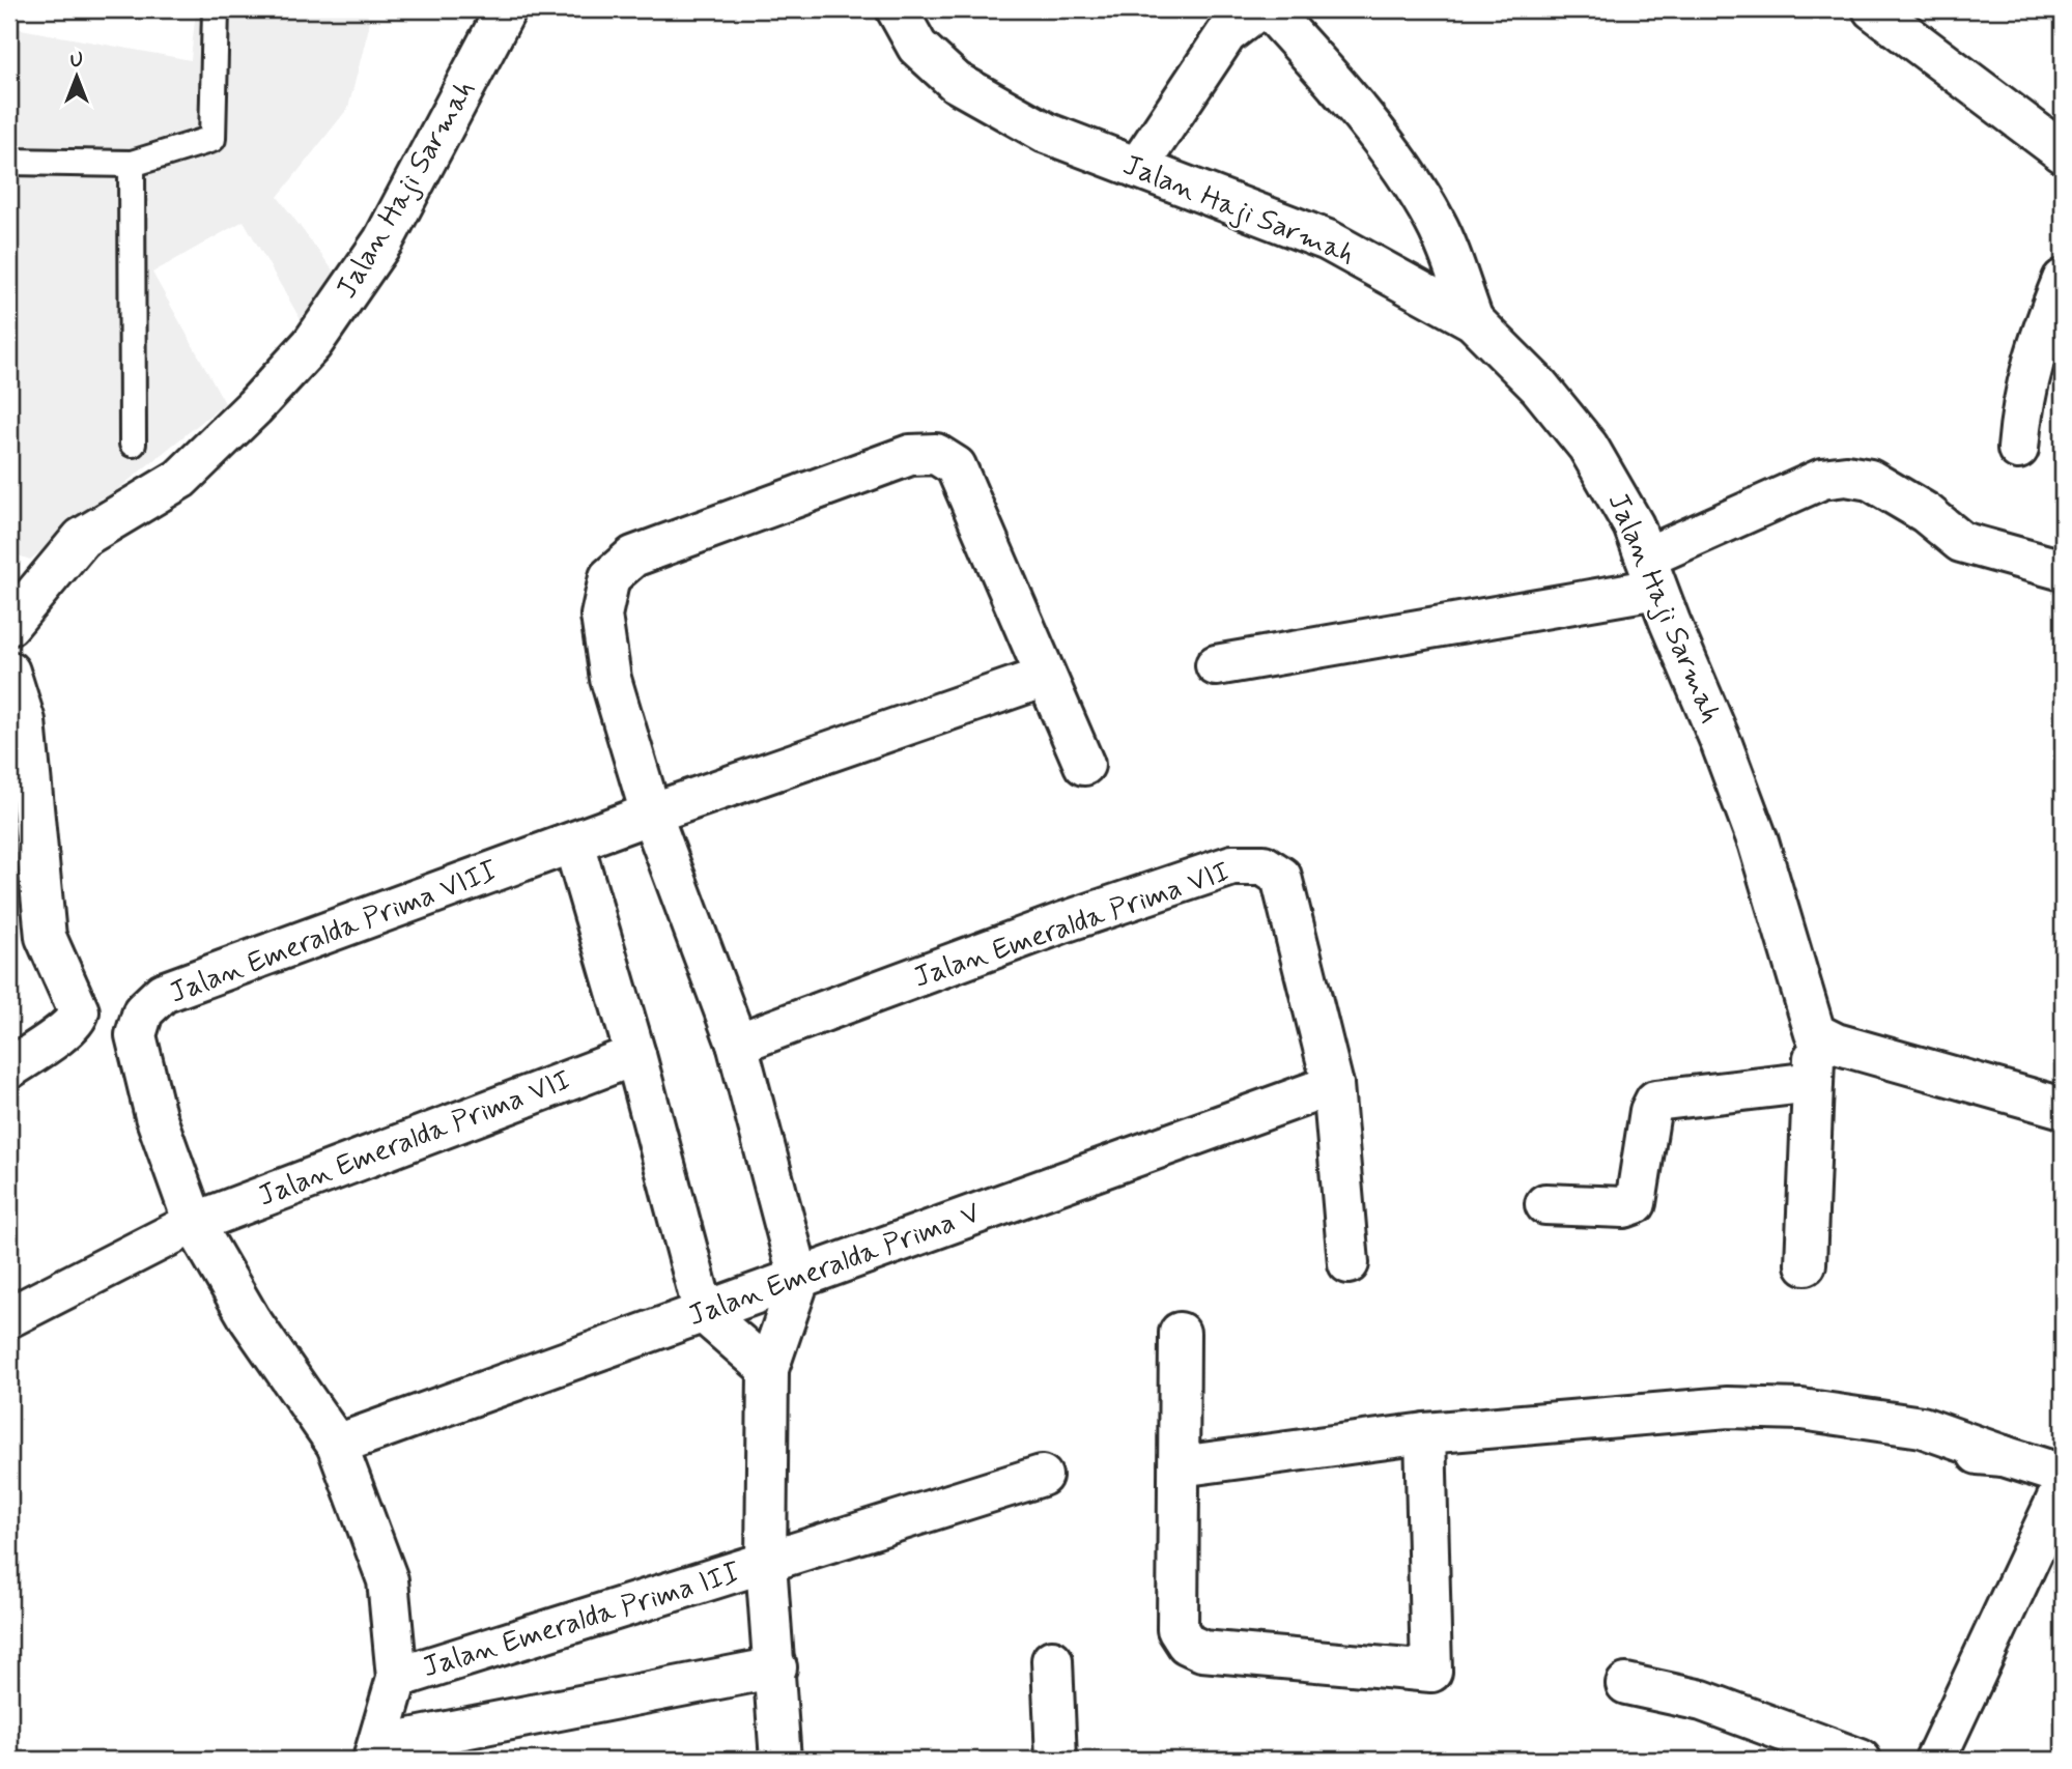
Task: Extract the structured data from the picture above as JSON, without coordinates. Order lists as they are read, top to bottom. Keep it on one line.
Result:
{"streets":{"street":["Jalan Haji Sarmah","Jalan Emeralda Prima VII","Jalan Emeralda Prima VIII","Jalan Emeralda Prima V","Jalan Emeralda Prima III"]},"crossings":[["Jalan Emeralda Prima VII","Jalan Emeralda Prima VIII"],["Jalan Emeralda Prima VII","Jalan Emeralda Prima V"],["Jalan Emeralda Prima VIII","Jalan Emeralda Prima V"],["Jalan Emeralda Prima VIII","Jalan Emeralda Prima III"]],"north":"top"}
